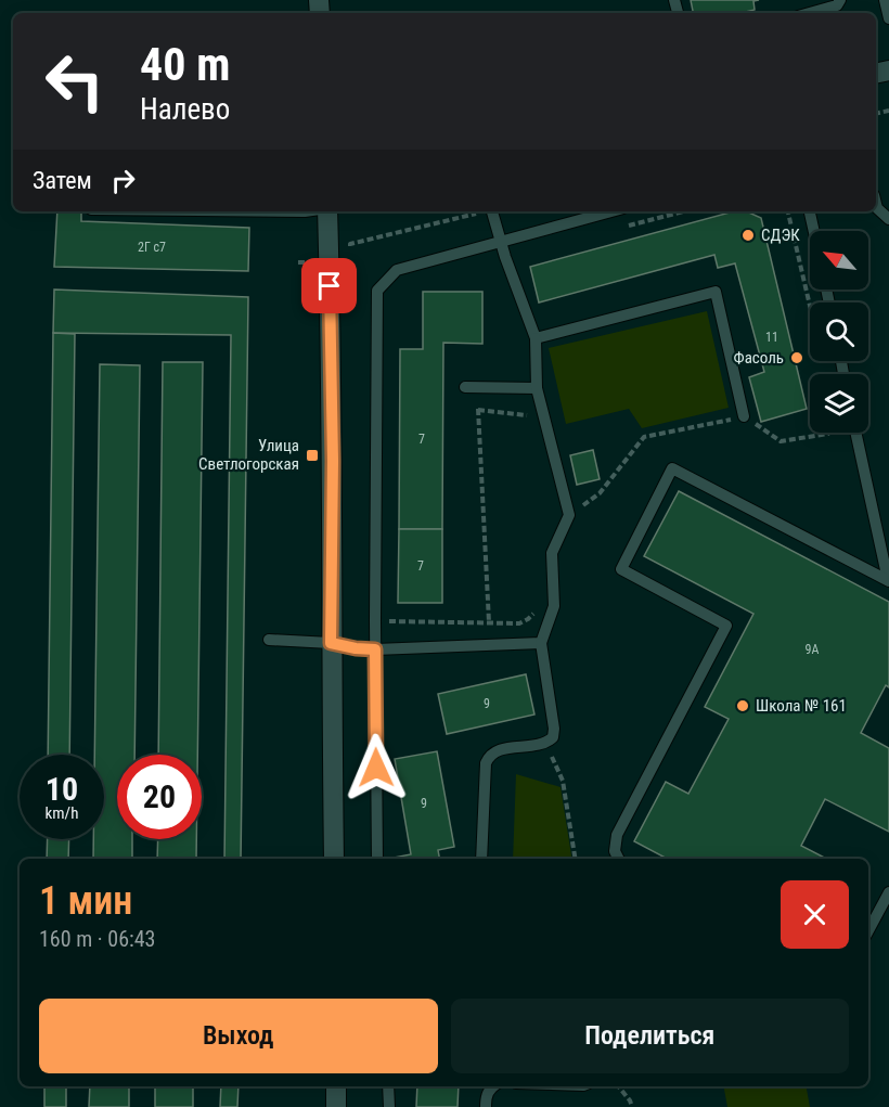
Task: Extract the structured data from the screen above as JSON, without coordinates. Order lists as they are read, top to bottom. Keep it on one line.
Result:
{"places":{"other":["СДЭК","Фасоль","Школа № 161"],"transit":["Улица Светлогорская"]},"house_numbers":["2Г с7","11","7","7","9А","9","9"],"north":"top left","page":{"turn":["40 m","Налево"],"then":"Затем","speed":"10 km/h","limit":"20","heading":["1 мин","160 m · 06:43"],"buttons":["Выход","Поделиться"]}}
